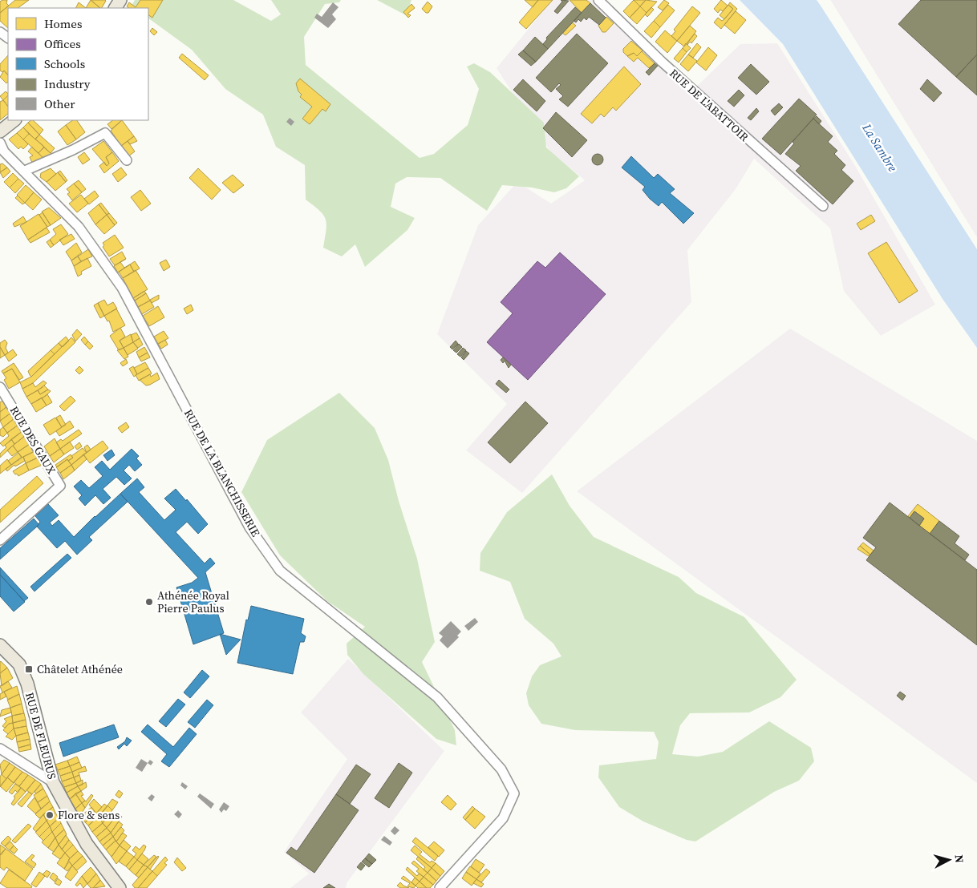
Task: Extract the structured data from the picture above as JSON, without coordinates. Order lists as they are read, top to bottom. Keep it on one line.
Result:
{"streets":{"main road":["RUE DE FLEURUS"],"street":["RUE DE L'ABATTOIR","RUE DES GAUX","RUE DE LA BLANCHISSERIE"]},"water":["La Sambre"],"places":{"other":["Athénée Royal Pierre Paulus","Flore & sens"],"transit":["Châtelet Athénée"]},"legend":["Homes","Offices","Schools","Industry","Other"],"north":"right"}
